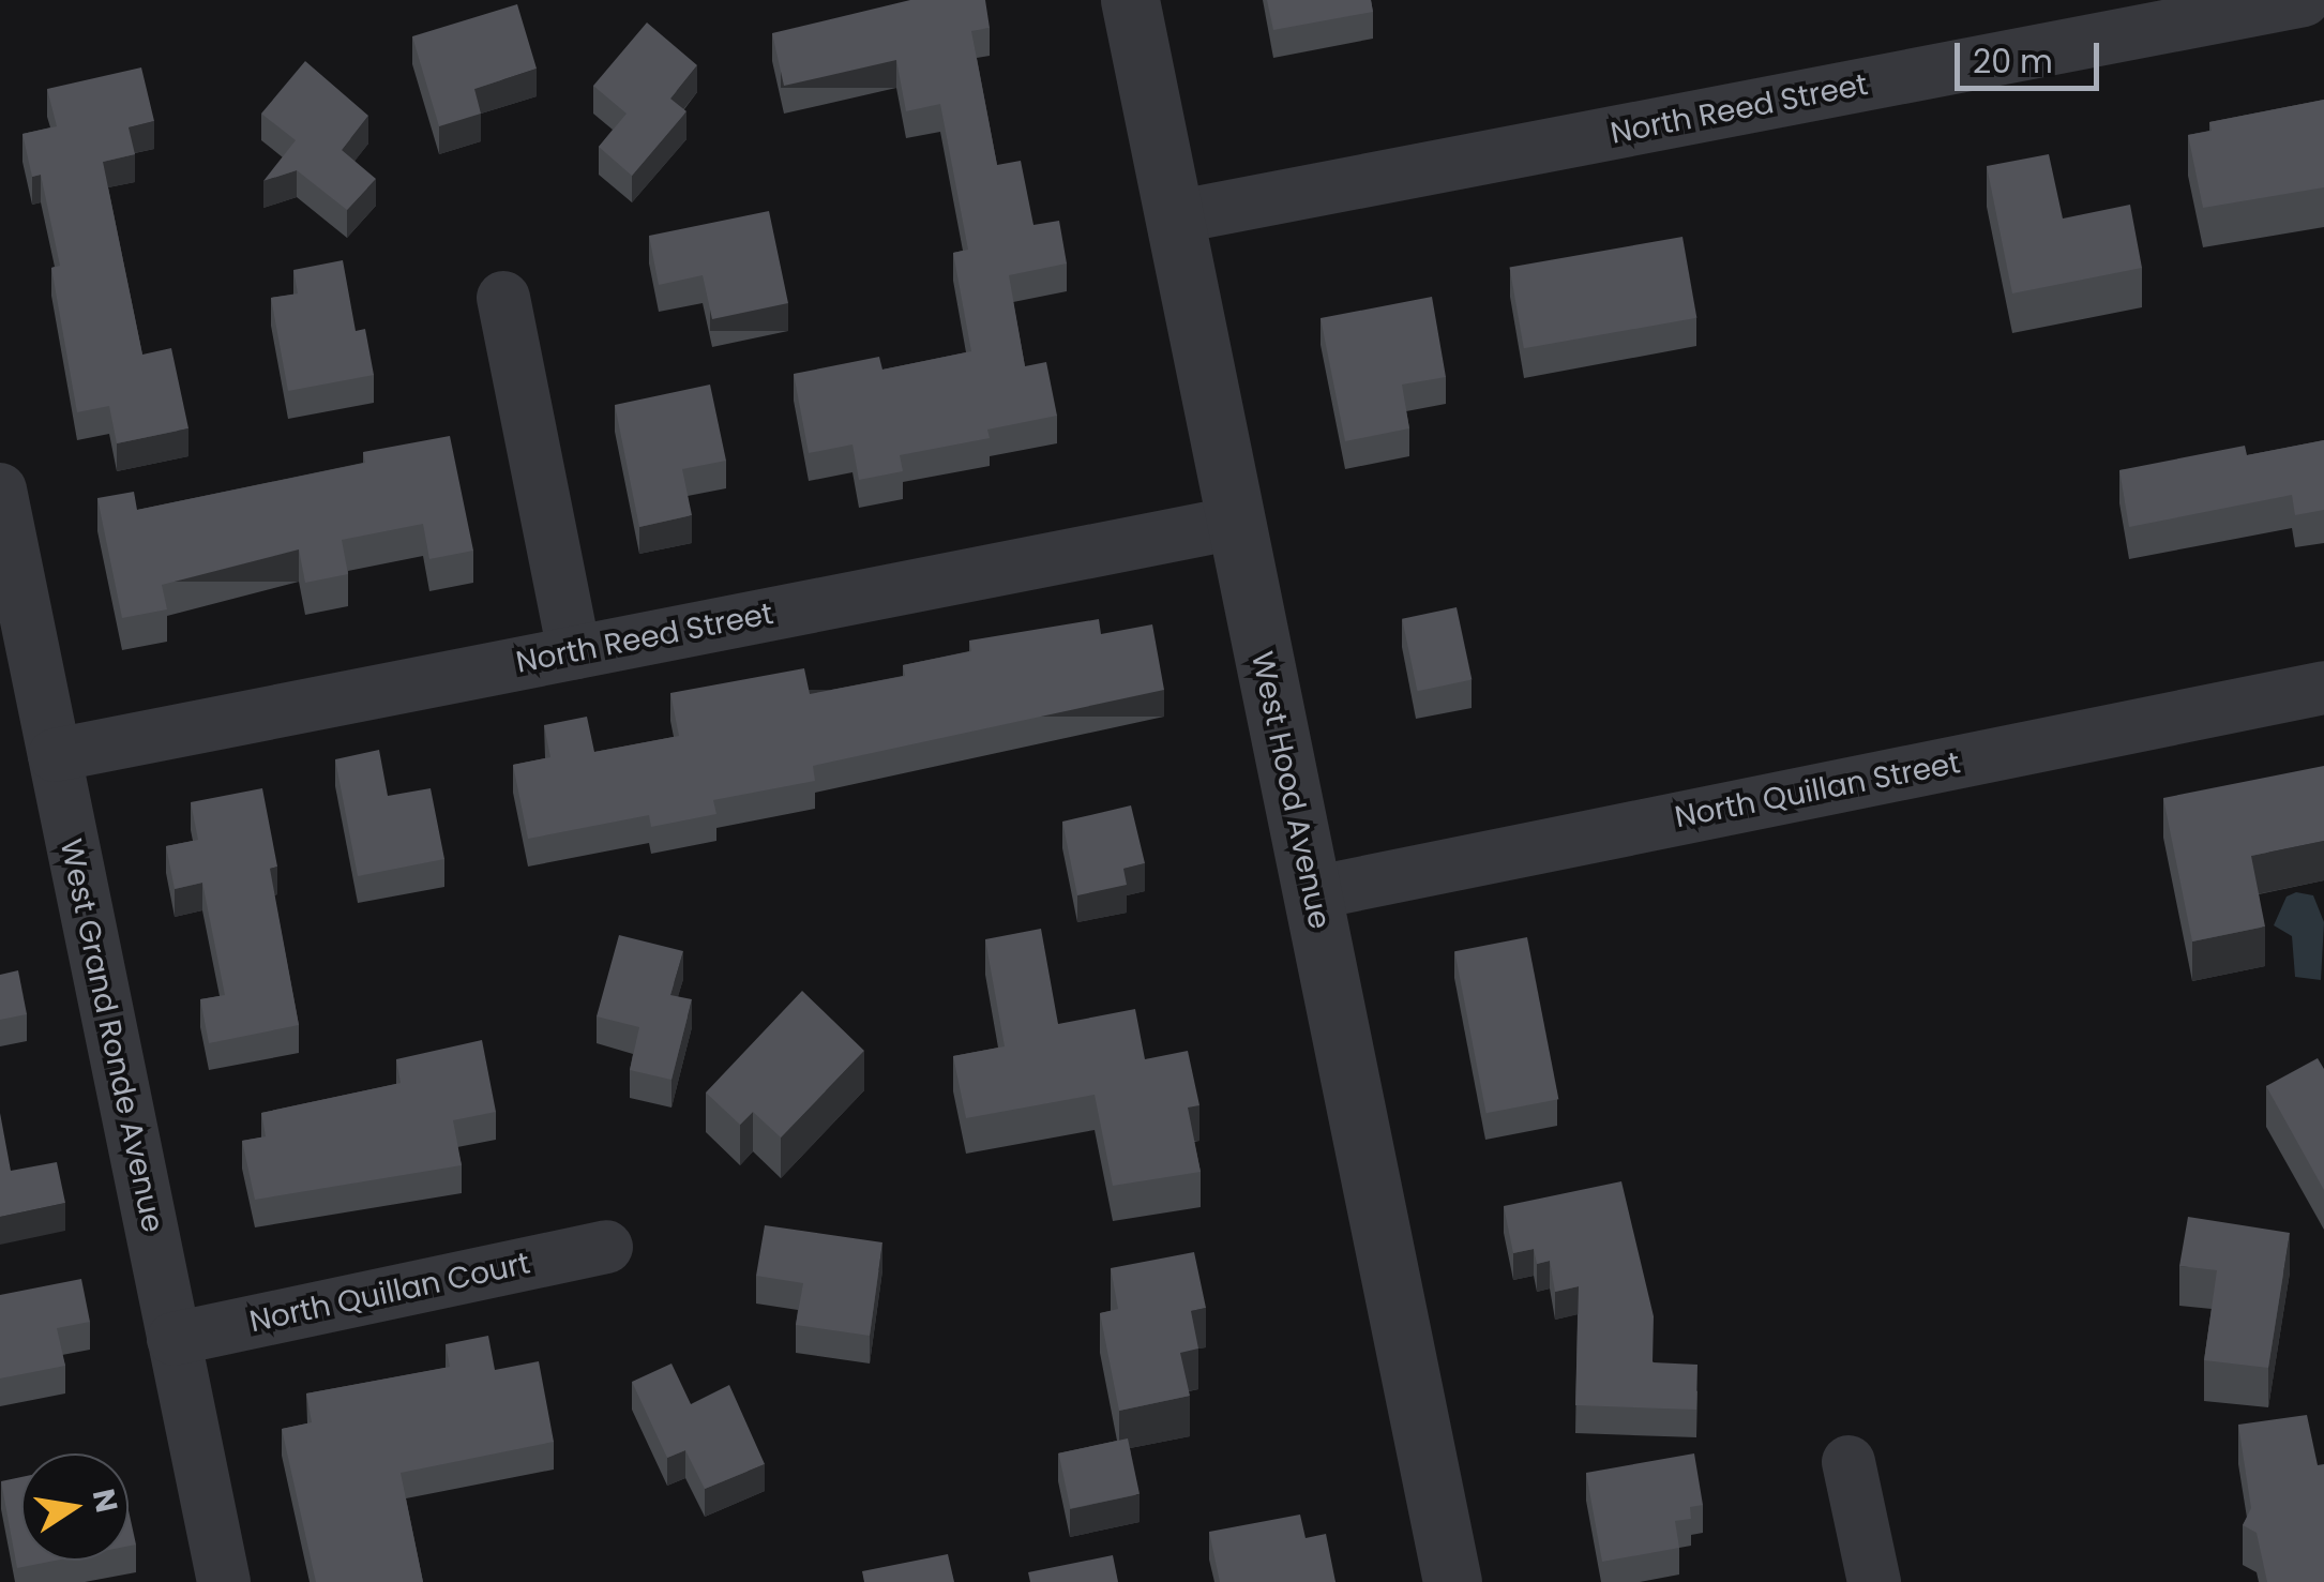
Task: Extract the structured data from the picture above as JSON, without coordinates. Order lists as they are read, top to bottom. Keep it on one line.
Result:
{"streets":{"street":["North Reed Street","West Hood Avenue","North Quillan Street","West Grand Ronde Avenue","North Quillan Court"]},"crossings":[["North Reed Street","West Hood Avenue"],["North Reed Street","West Grand Ronde Avenue"],["West Hood Avenue","North Quillan Street"],["West Grand Ronde Avenue","North Quillan Court"]],"scale_bar":"20 m","north":"right"}
